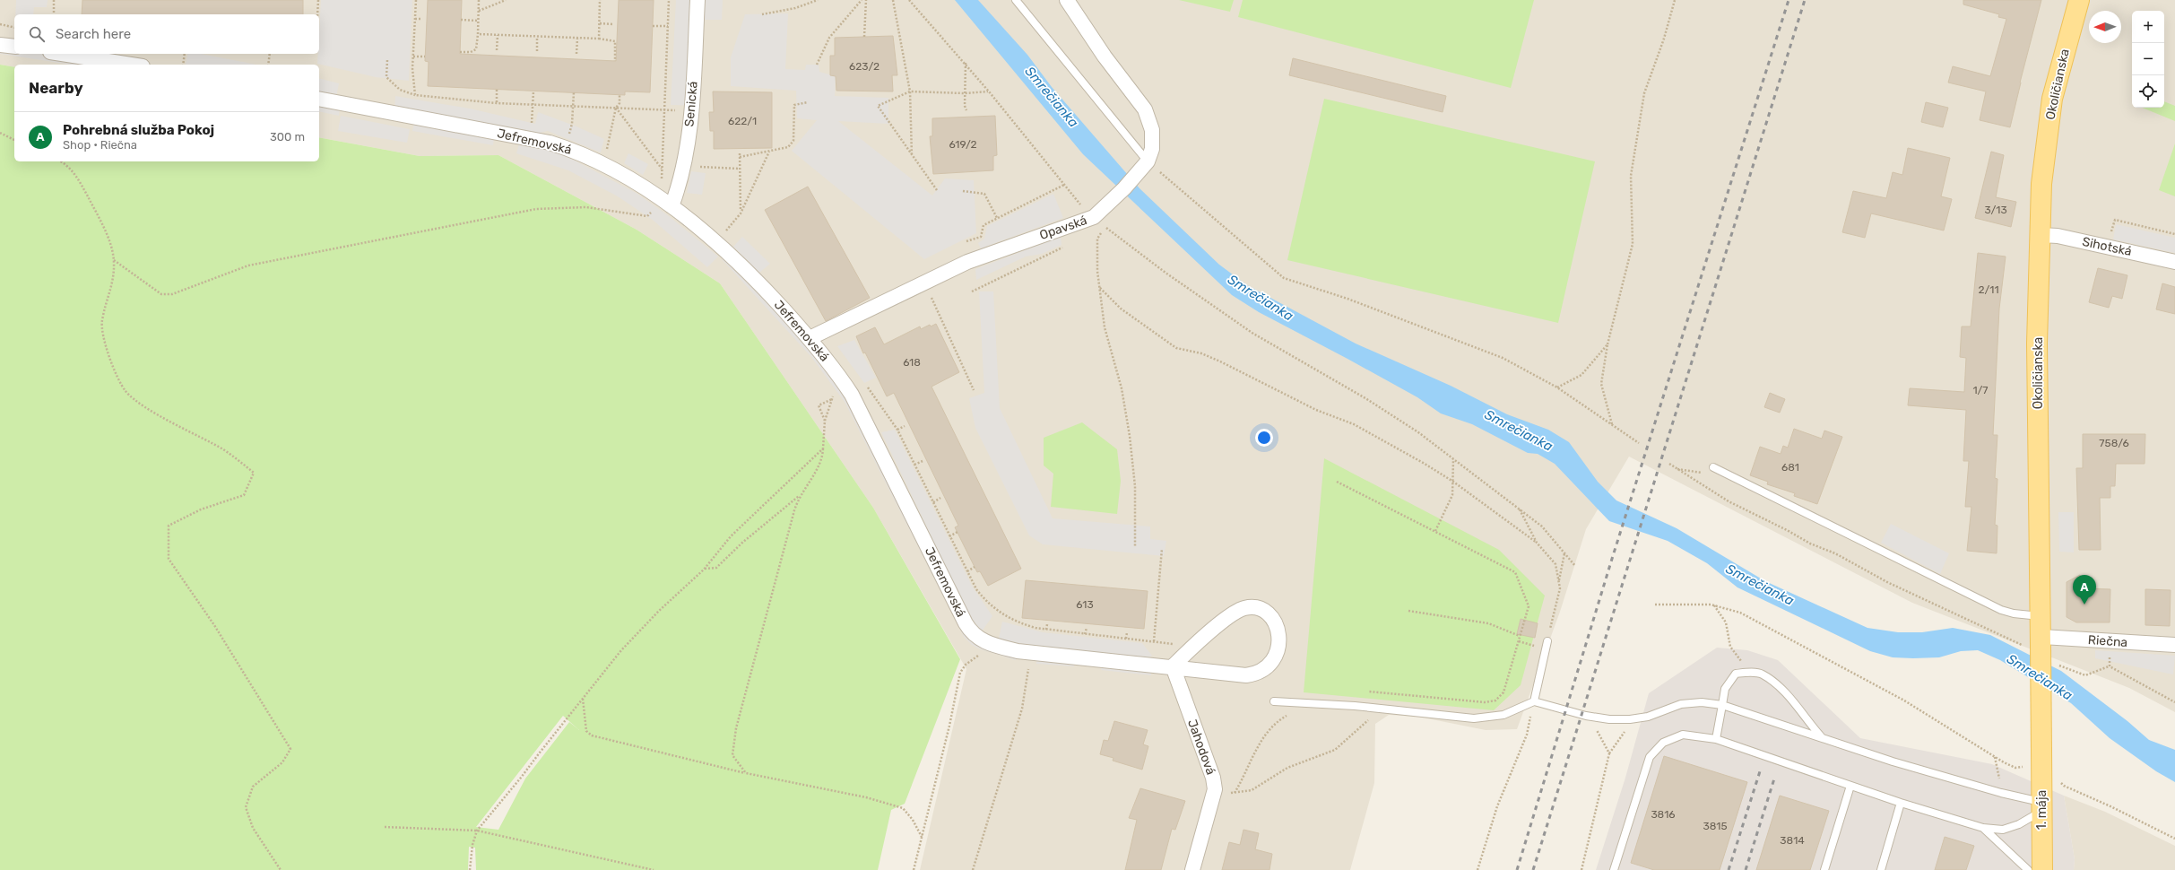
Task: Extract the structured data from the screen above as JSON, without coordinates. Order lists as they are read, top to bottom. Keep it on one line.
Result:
{"streets":{"main road":["Okoličianska","1. mája"],"street":["Senická","Jefremovská","Opavská","Sihotská","Riečna","Jahodová"]},"crossings":[["Okoličianska","Sihotská"],["Okoličianska","Riečna"],["Okoličianska","1. mája"],["Senická","Jefremovská"],["Jefremovská","Opavská"],["Jefremovská","Jahodová"]],"water":["Smrečianka"],"house_numbers":["623/2","622/1","619/2","3/13","2/11","618","1/7","758/6","681","613","3816","3815","3814"],"north":"left","page":{"map_buttons":["+","−"],"search":"Search here","heading":"Nearby","list":[{"mark":"A","name":"Pohrebná služba Pokoj","note":"Shop · Riečna","value":"300 m"}],"pins":"A"}}
